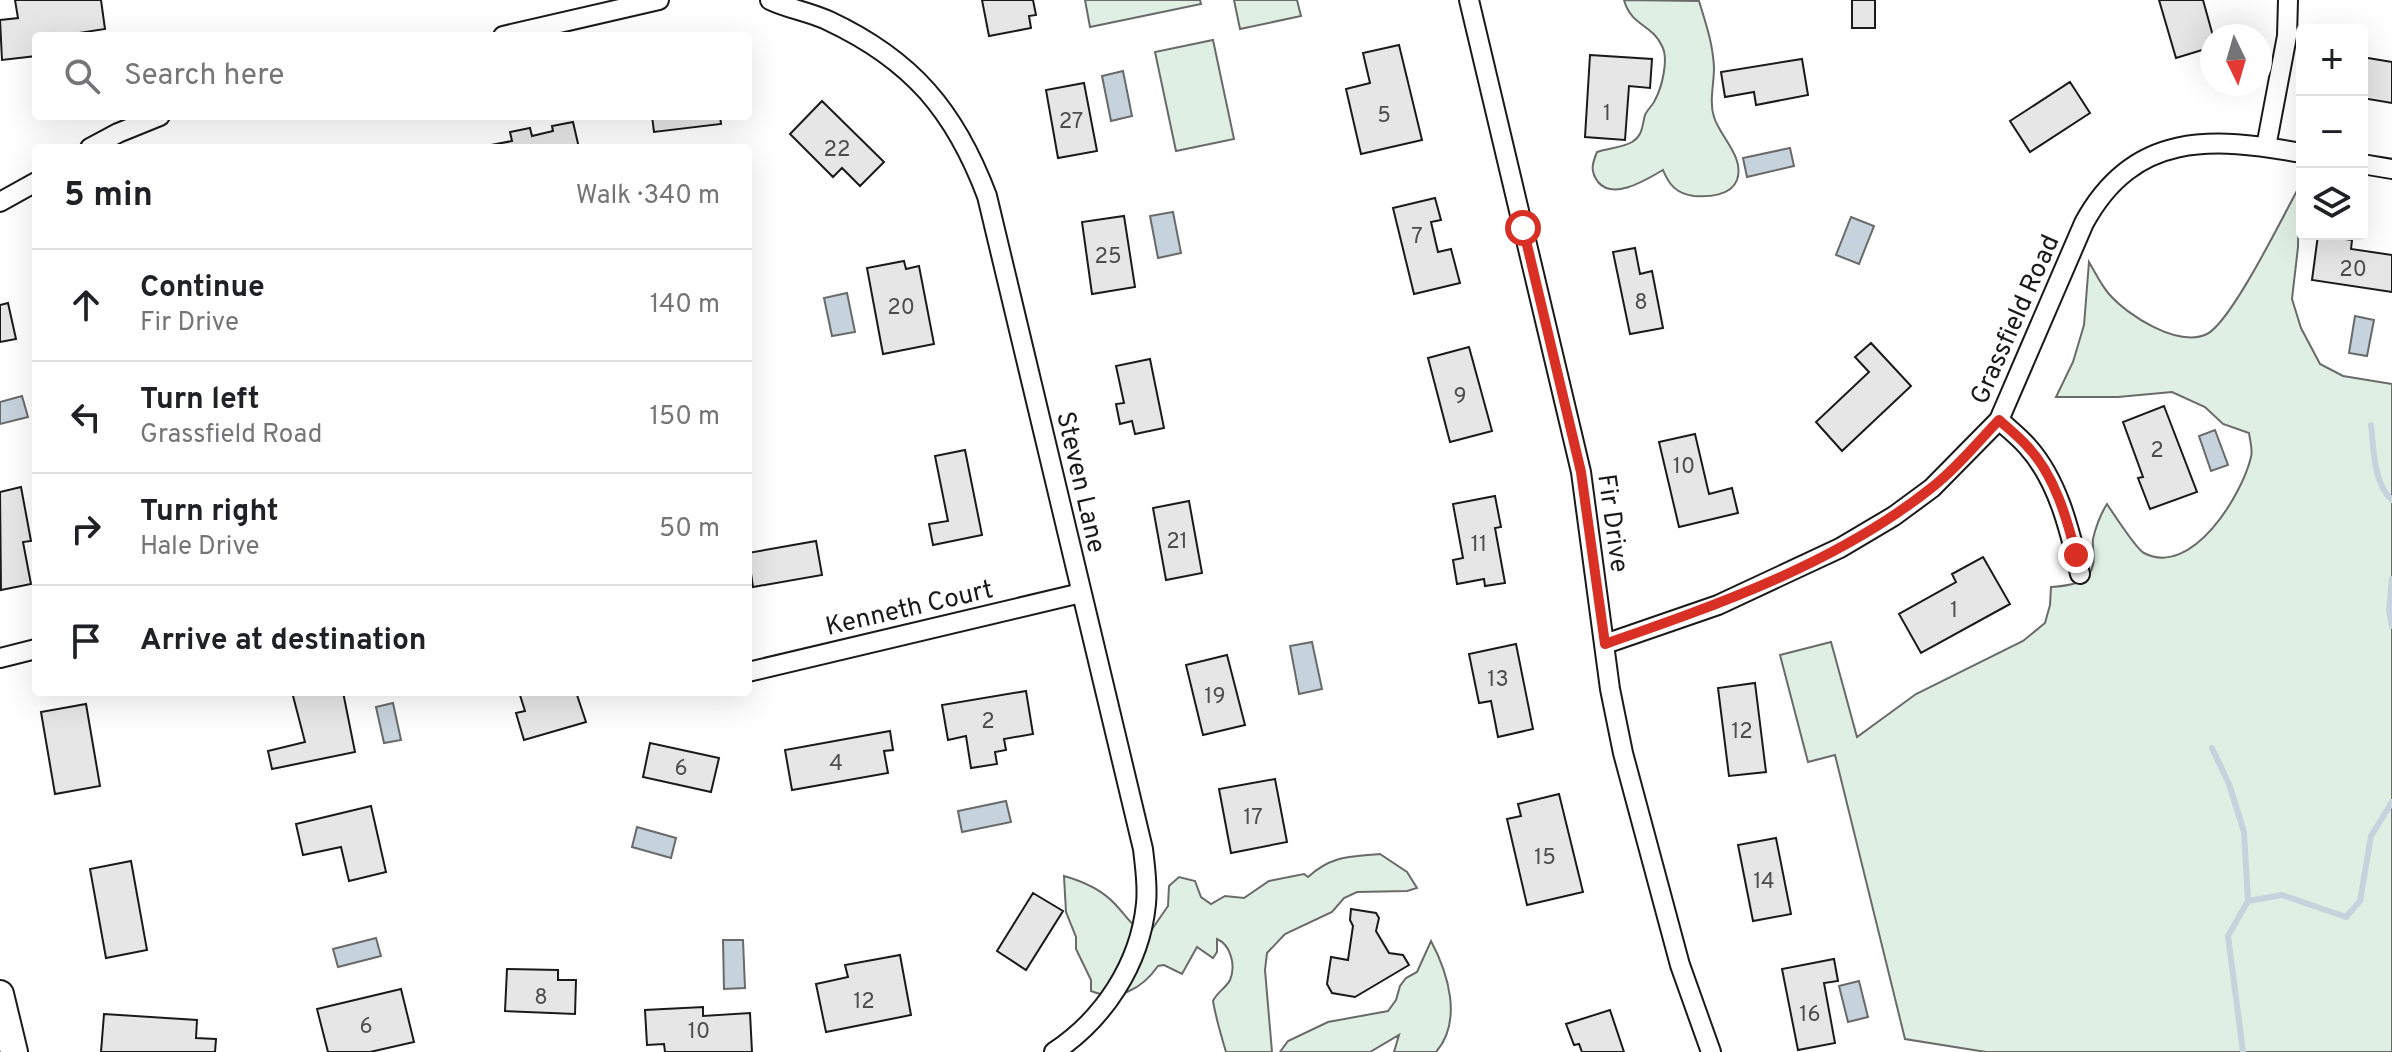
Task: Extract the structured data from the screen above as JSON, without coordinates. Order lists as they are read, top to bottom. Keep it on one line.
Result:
{"streets":{"street":["Grassfield Road","Steven Lane","Fir Drive","Kenneth Court"]},"crossings":[["Grassfield Road","Fir Drive"],["Steven Lane","Kenneth Court"]],"house_numbers":["1","5","27","22","7","25","20","8","20","9","2","10","21","11","1","13","19","2","12","4","6","17","15","14","8","12","16","6","10"],"north":"bottom","page":{"map_buttons":["+","−"],"search":"Search here","heading":["5 min","Walk · 340 m"],"list":[["Continue","Fir Drive","140 m"],["Turn left","Grassfield Road","150 m"],["Turn right","Hale Drive","50 m"],"Arrive at destination"]}}
